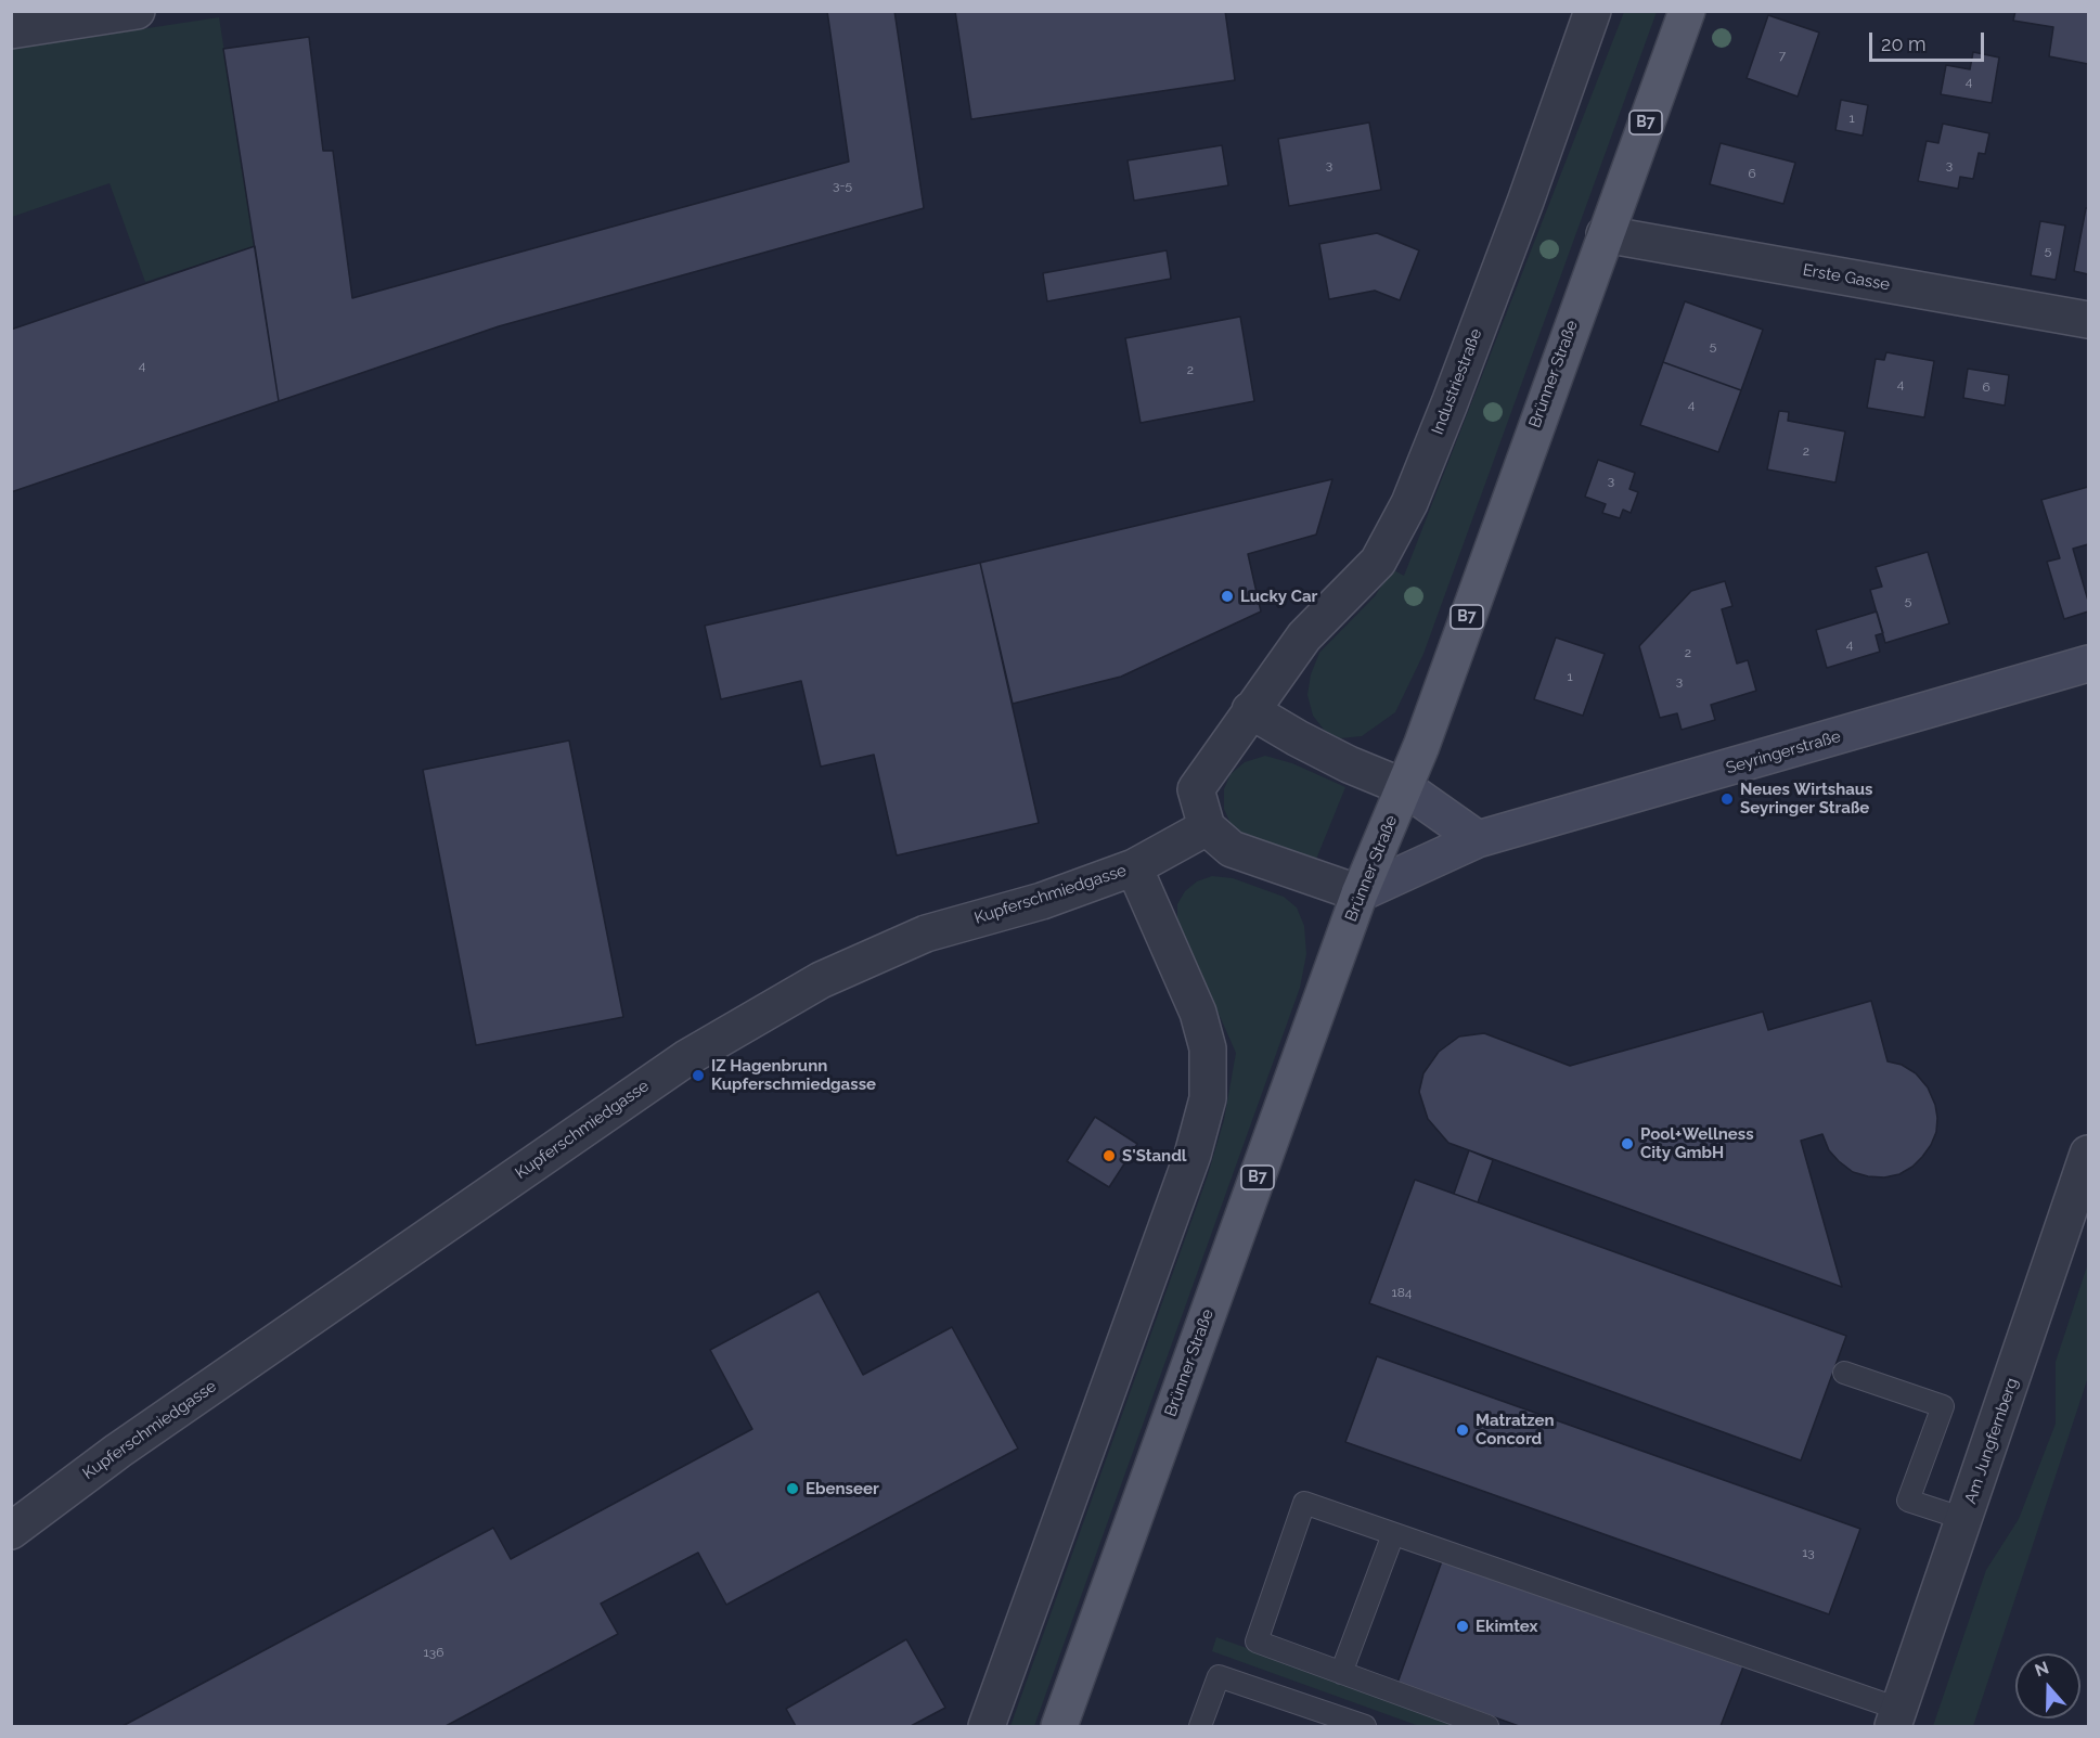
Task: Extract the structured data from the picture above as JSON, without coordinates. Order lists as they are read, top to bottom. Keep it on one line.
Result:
{"streets":{"main road":["B7","Brünner Straße"],"street":["Erste Gasse","Industriestraße","Seyringerstraße","Kupferschmiedgasse","Am Jungfernberg"]},"crossings":[["Erste Gasse","Brünner Straße"],["Brünner Straße","Seyringerstraße"]],"places":["Lucky Car","Neues Wirtshaus Seyringer Straße","IZ Hagenbrunn Kupferschmiedgasse","Pool+Wellness City GmbH","S'Standl","Matratzen Concord","Ebenseer","Ekimtex"],"house_numbers":["7","4","1","3","3","6","3-5","5","5","4","2","4","6","4","2","3","5","4","2","1","3","184","13","136"],"scale_bar":"20 m","north":"top"}
